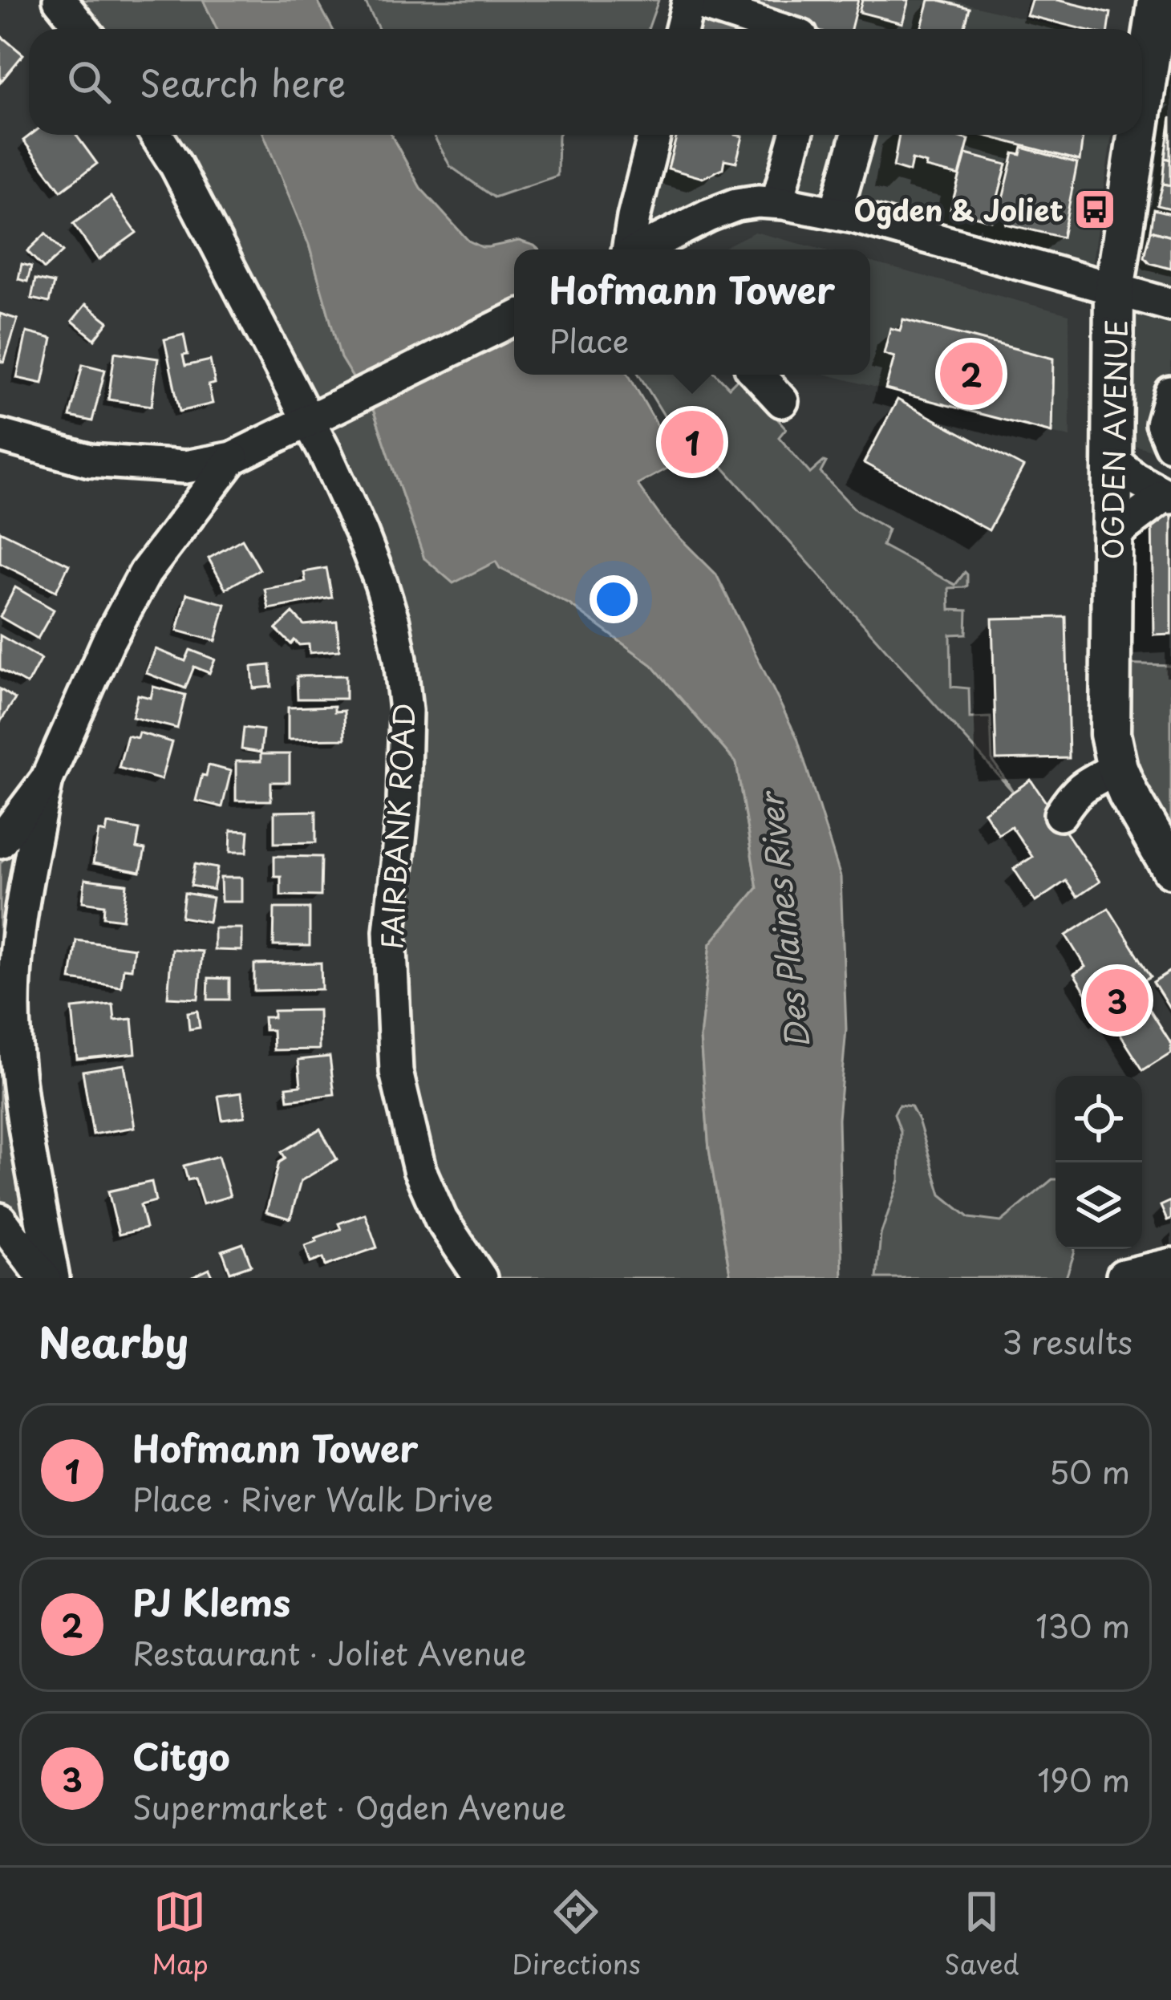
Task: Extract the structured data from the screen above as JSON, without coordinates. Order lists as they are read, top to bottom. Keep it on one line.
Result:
{"streets":{"main road":["OGDEN AVENUE"],"street":["FAIRBANK ROAD"]},"water":["Des Plaines River"],"places":{"bus stop":["Ogden & Joliet"]},"page":{"search":"Search here","popup":["Hofmann Tower","Place"],"pins":["2","1","3"],"heading":["Nearby","3 results"],"list":[{"mark":"1","name":"Hofmann Tower","note":"Place · River Walk Drive","value":"50 m"},{"mark":"2","name":"PJ Klems","note":"Restaurant · Joliet Avenue","value":"130 m"},{"mark":"3","name":"Citgo","note":"Supermarket · Ogden Avenue","value":"190 m"}],"nav":["Map","Directions","Saved"]}}
